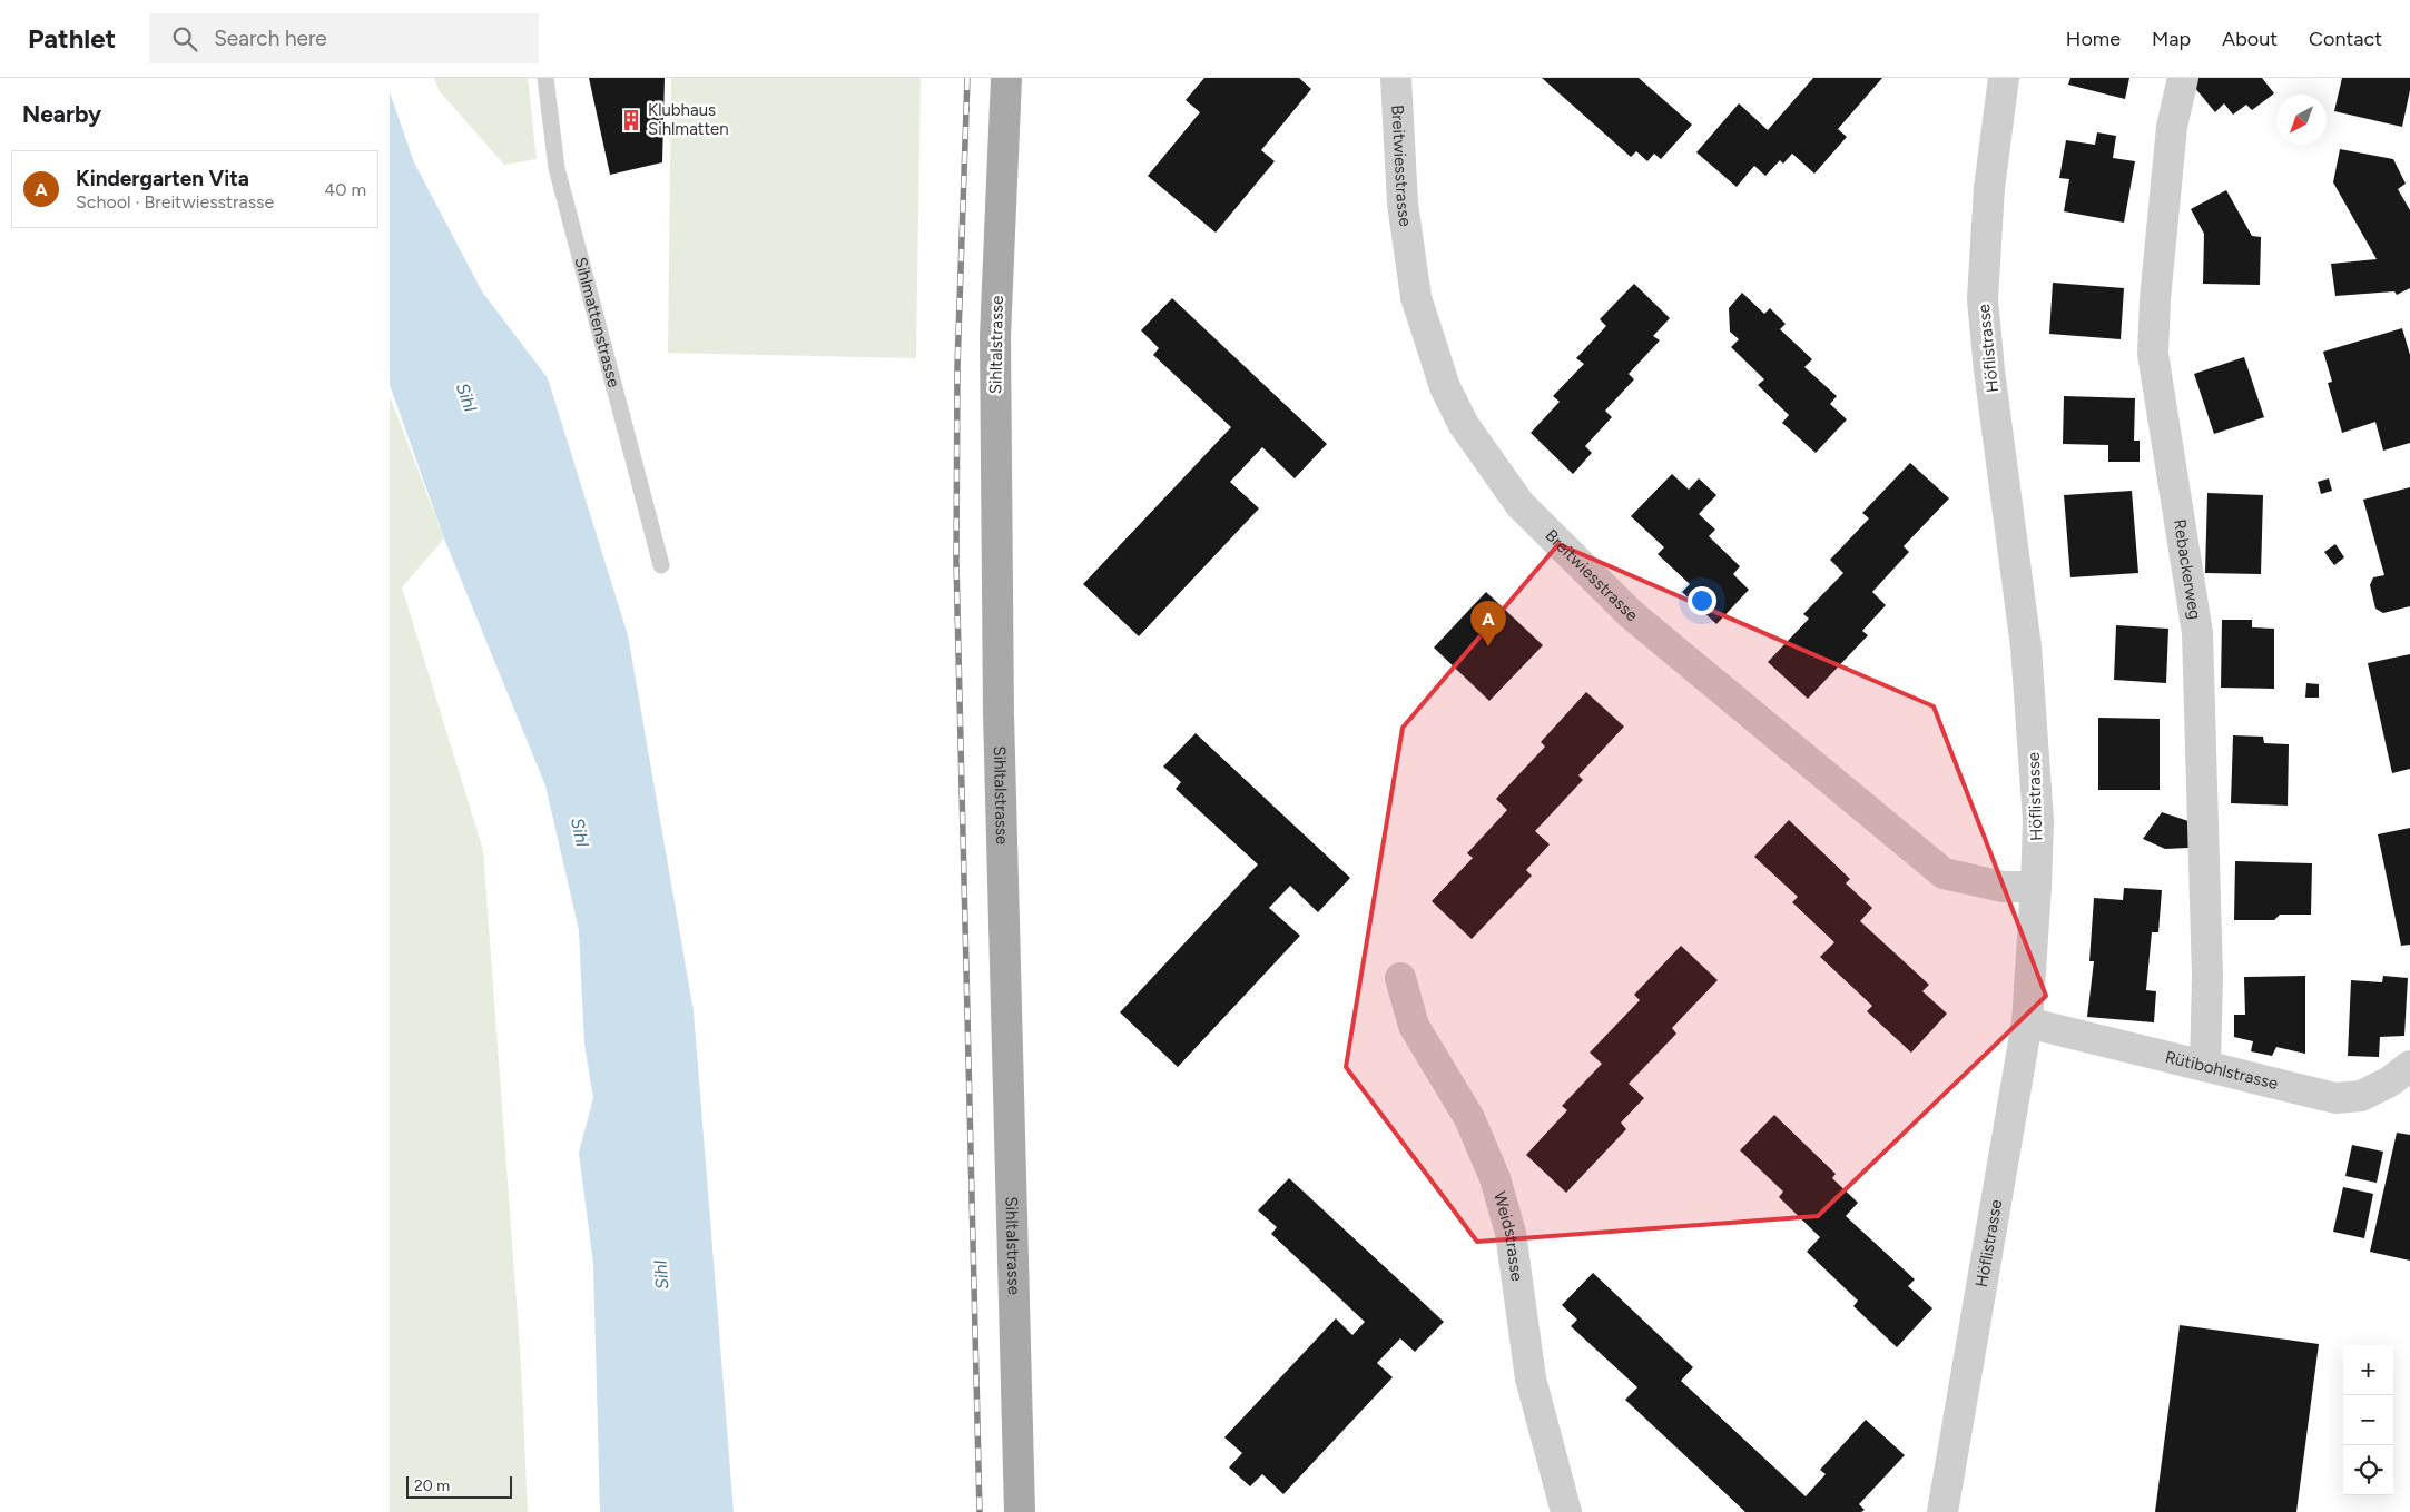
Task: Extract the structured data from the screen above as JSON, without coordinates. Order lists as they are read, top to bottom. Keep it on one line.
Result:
{"streets":{"main road":["Sihltalstrasse"],"street":["Breitwiesstrasse","Höflistrasse","Rebackerweg","Rütibohlstrasse","Weidstrasse"],"lane":["Sihlmattenstrasse"]},"crossings":[["Breitwiesstrasse","Höflistrasse"],["Höflistrasse","Rütibohlstrasse"],["Rebackerweg","Rütibohlstrasse"]],"water":["Sihl"],"places":{"building":["Klubhaus Sihlmatten"]},"scale_bar":"20 m","north":"bottom left","page":{"header":"Pathlet","search":"Search here","nav":["Home","Map","About","Contact"],"heading":"Nearby","list":[{"mark":"A","name":"Kindergarten Vita","note":"School · Breitwiesstrasse","value":"40 m"}],"pins":"A","map_buttons":["+","−"],"scale":"20 m"}}
